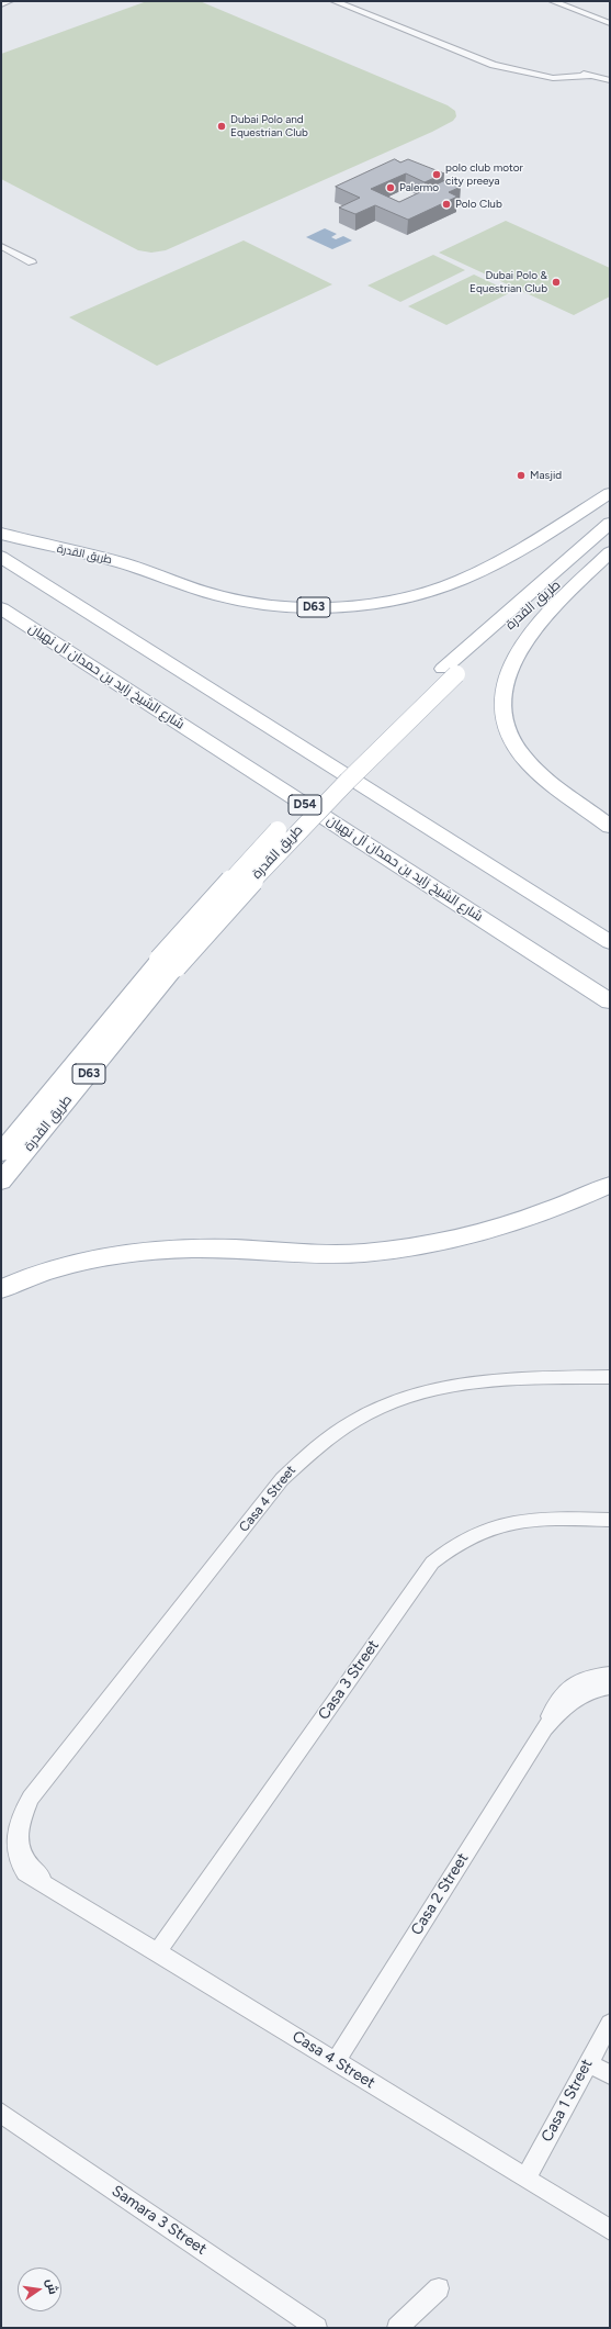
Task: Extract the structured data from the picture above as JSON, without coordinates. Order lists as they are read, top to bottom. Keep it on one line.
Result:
{"streets":{"main road":["طريق القدرة","D63","شارع الشيخ زايد بن حمدان آل نهيان","D54"],"street":["Casa 4 Street","Casa 3 Street","Casa 2 Street","Casa 1 Street","Samara 3 Street"]},"crossings":[["Casa 4 Street","Casa 3 Street"],["Casa 4 Street","Casa 2 Street"],["Casa 4 Street","Casa 1 Street"]],"places":["Dubai Polo and Equestrian Club","polo club motor city preeya","Palermo","Polo Club","Dubai Polo & Equestrian Club","Masjid"],"north":"right"}
